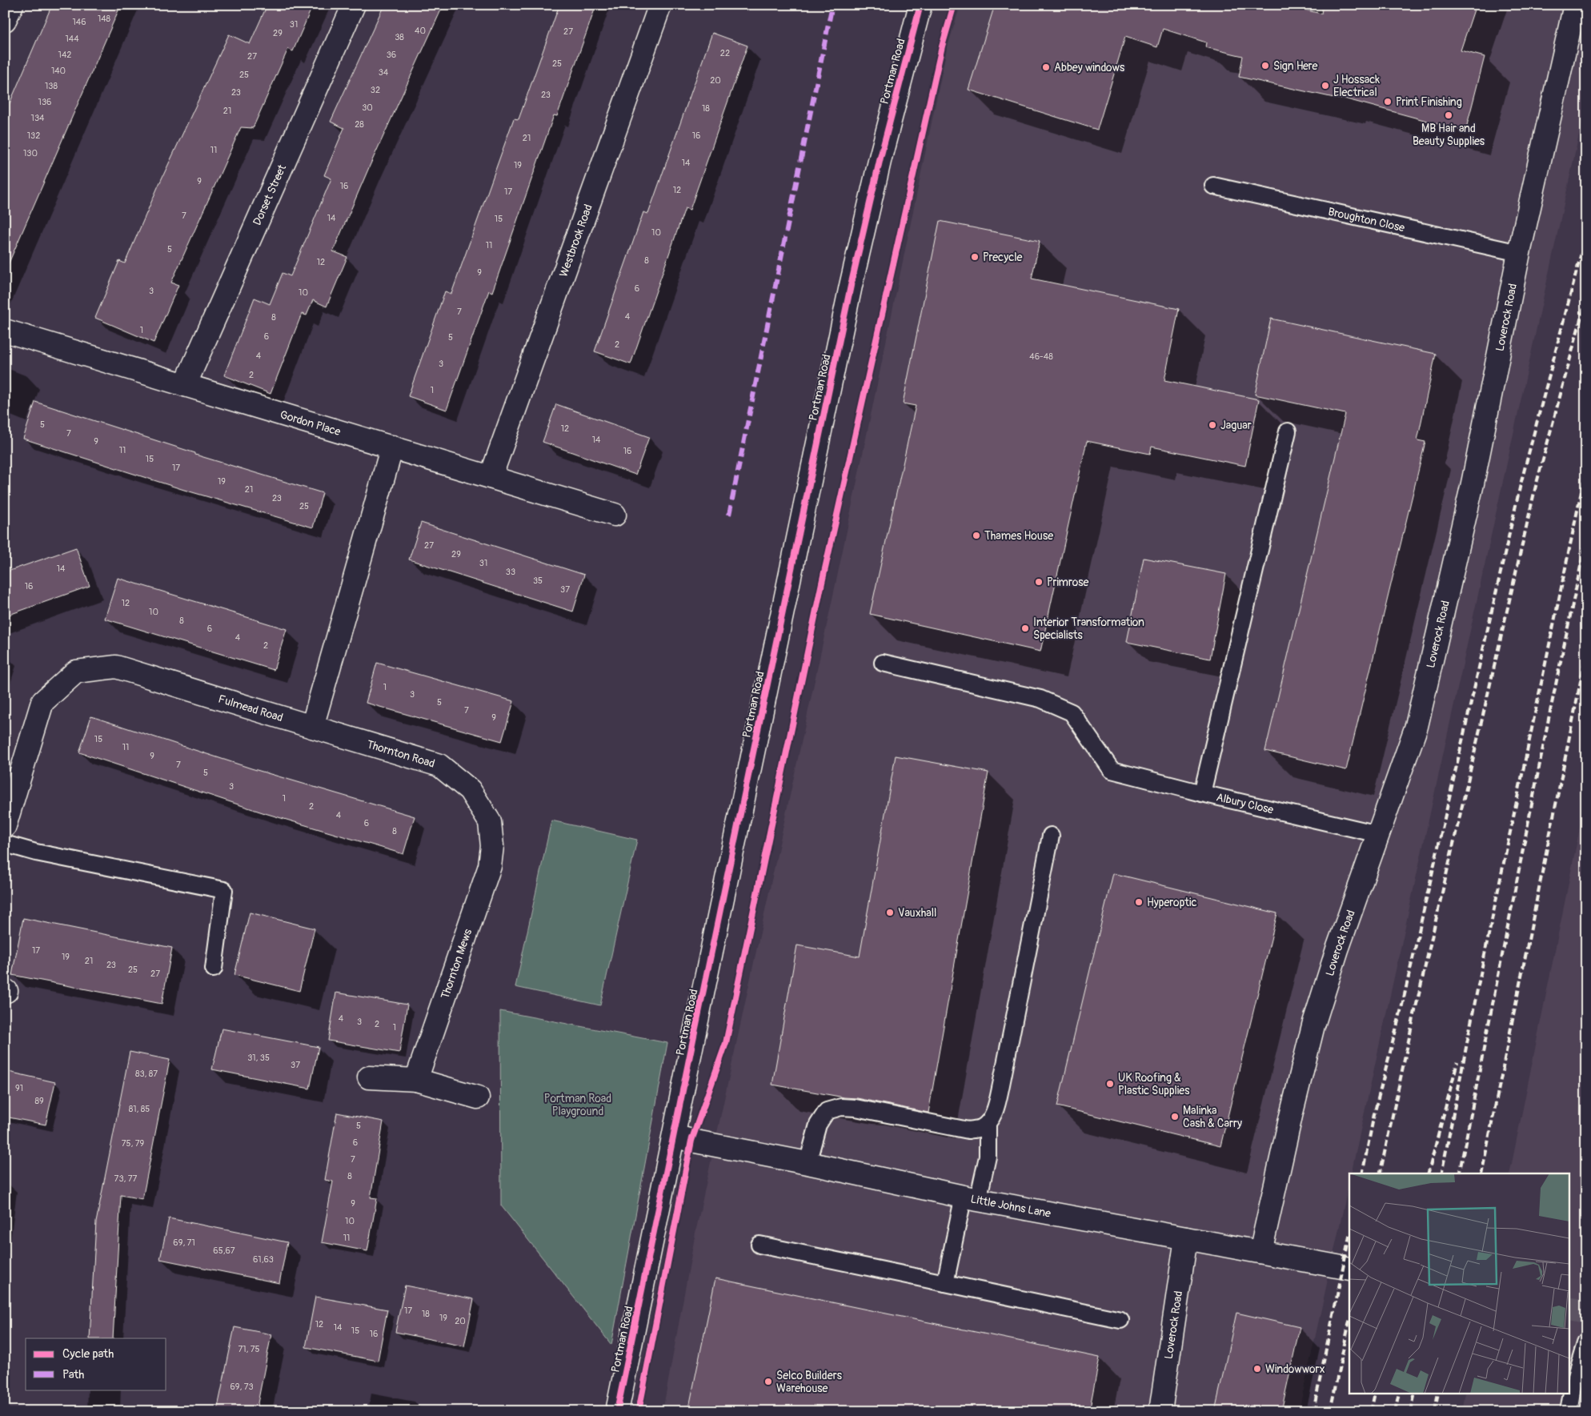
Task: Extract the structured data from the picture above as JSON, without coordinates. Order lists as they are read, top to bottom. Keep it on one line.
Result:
{"streets":{"street":["Portman Road","Dorset Street","Westbrook Road","Loverock Road","Gordon Place","Fulmead Road","Thornton Road","Thornton Mews","Little Johns Lane"],"lane":["Broughton Close","Albury Close"]},"crossings":[["Portman Road","Little Johns Lane"],["Dorset Street","Gordon Place"],["Broughton Close","Loverock Road"],["Westbrook Road","Gordon Place"],["Loverock Road","Albury Close"],["Loverock Road","Little Johns Lane"],["Fulmead Road","Thornton Road"],["Thornton Road","Thornton Mews"]],"parks":["Portman Road Playground"],"places":["Sign Here","Abbey windows","J Hossack Electrical","Print Finishing","MB Hair and Beauty Supplies","Precycle","Jaguar","Thames House","Primrose","Interior Transformation Specialists","Hyperoptic","Vauxhall","UK Roofing & Plastic Supplies","Malinka Cash & Carry","Windowworx","Selco Builders Warehouse"],"house_numbers":["148","146","31","40","27","29","38","144","22","142","36","27","25","140","34","25","20","138","32","23","23","136","30","18","21","134","28","132","16","21","11","130","14","19","9","16","12","17","7","14","15","10","11","5","8","12","9","6","3","10","7","4","8","1","6","5","2","4","46-48","3","2","1","5","12","7","14","9","11","16","15","17","19","21","23","25","27","29","31","14","33","35","16","37","12","10","8","6","4","2","1","3","5","7","9","15","11","9","7","5","3","1","2","4","6","8","17","19","21","23","25","27","4","3","2","1","31, 35","37","83, 87","91","89","81, 85","5","6","75, 79","7","8","73, 77","9","10","11","69, 71","65,67","61,63","17","18","19","20","12","14","15","16","71, 75","69, 73"],"legend":["Cycle path","Path"]}
